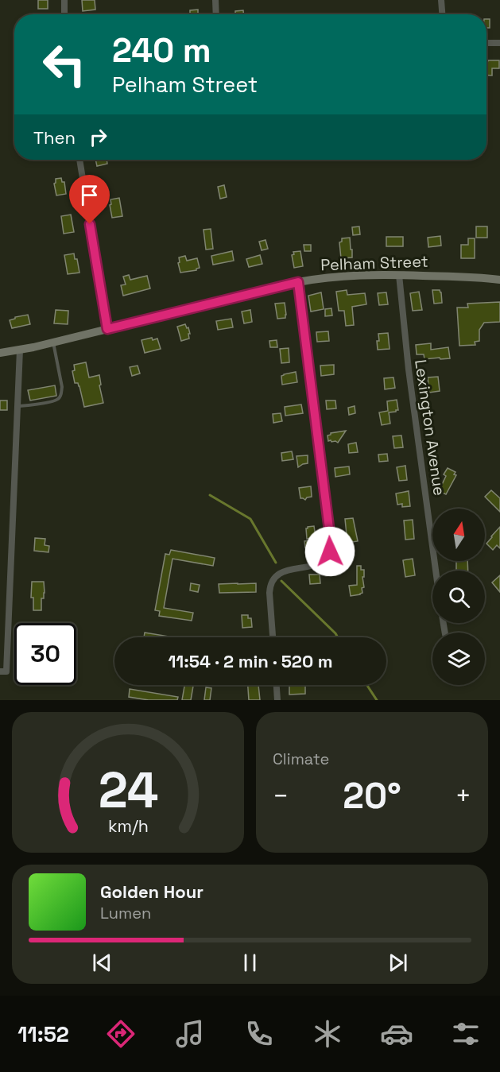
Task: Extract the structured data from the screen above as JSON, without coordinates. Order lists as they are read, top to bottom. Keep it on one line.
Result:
{"streets":{"street":["Pelham Street","Lexington Avenue"]},"crossings":[["Pelham Street","Lexington Avenue"]],"north":"top","page":{"turn":["240 m","Pelham Street"],"then":"Then","limit":"30","trip":"11:54 · 2 min · 520 m","tile":"Climate","heat":["−","20°","+"],"song":["Golden Hour","Lumen"],"tabs":"11:52","gauge":["24","km/h"]}}
